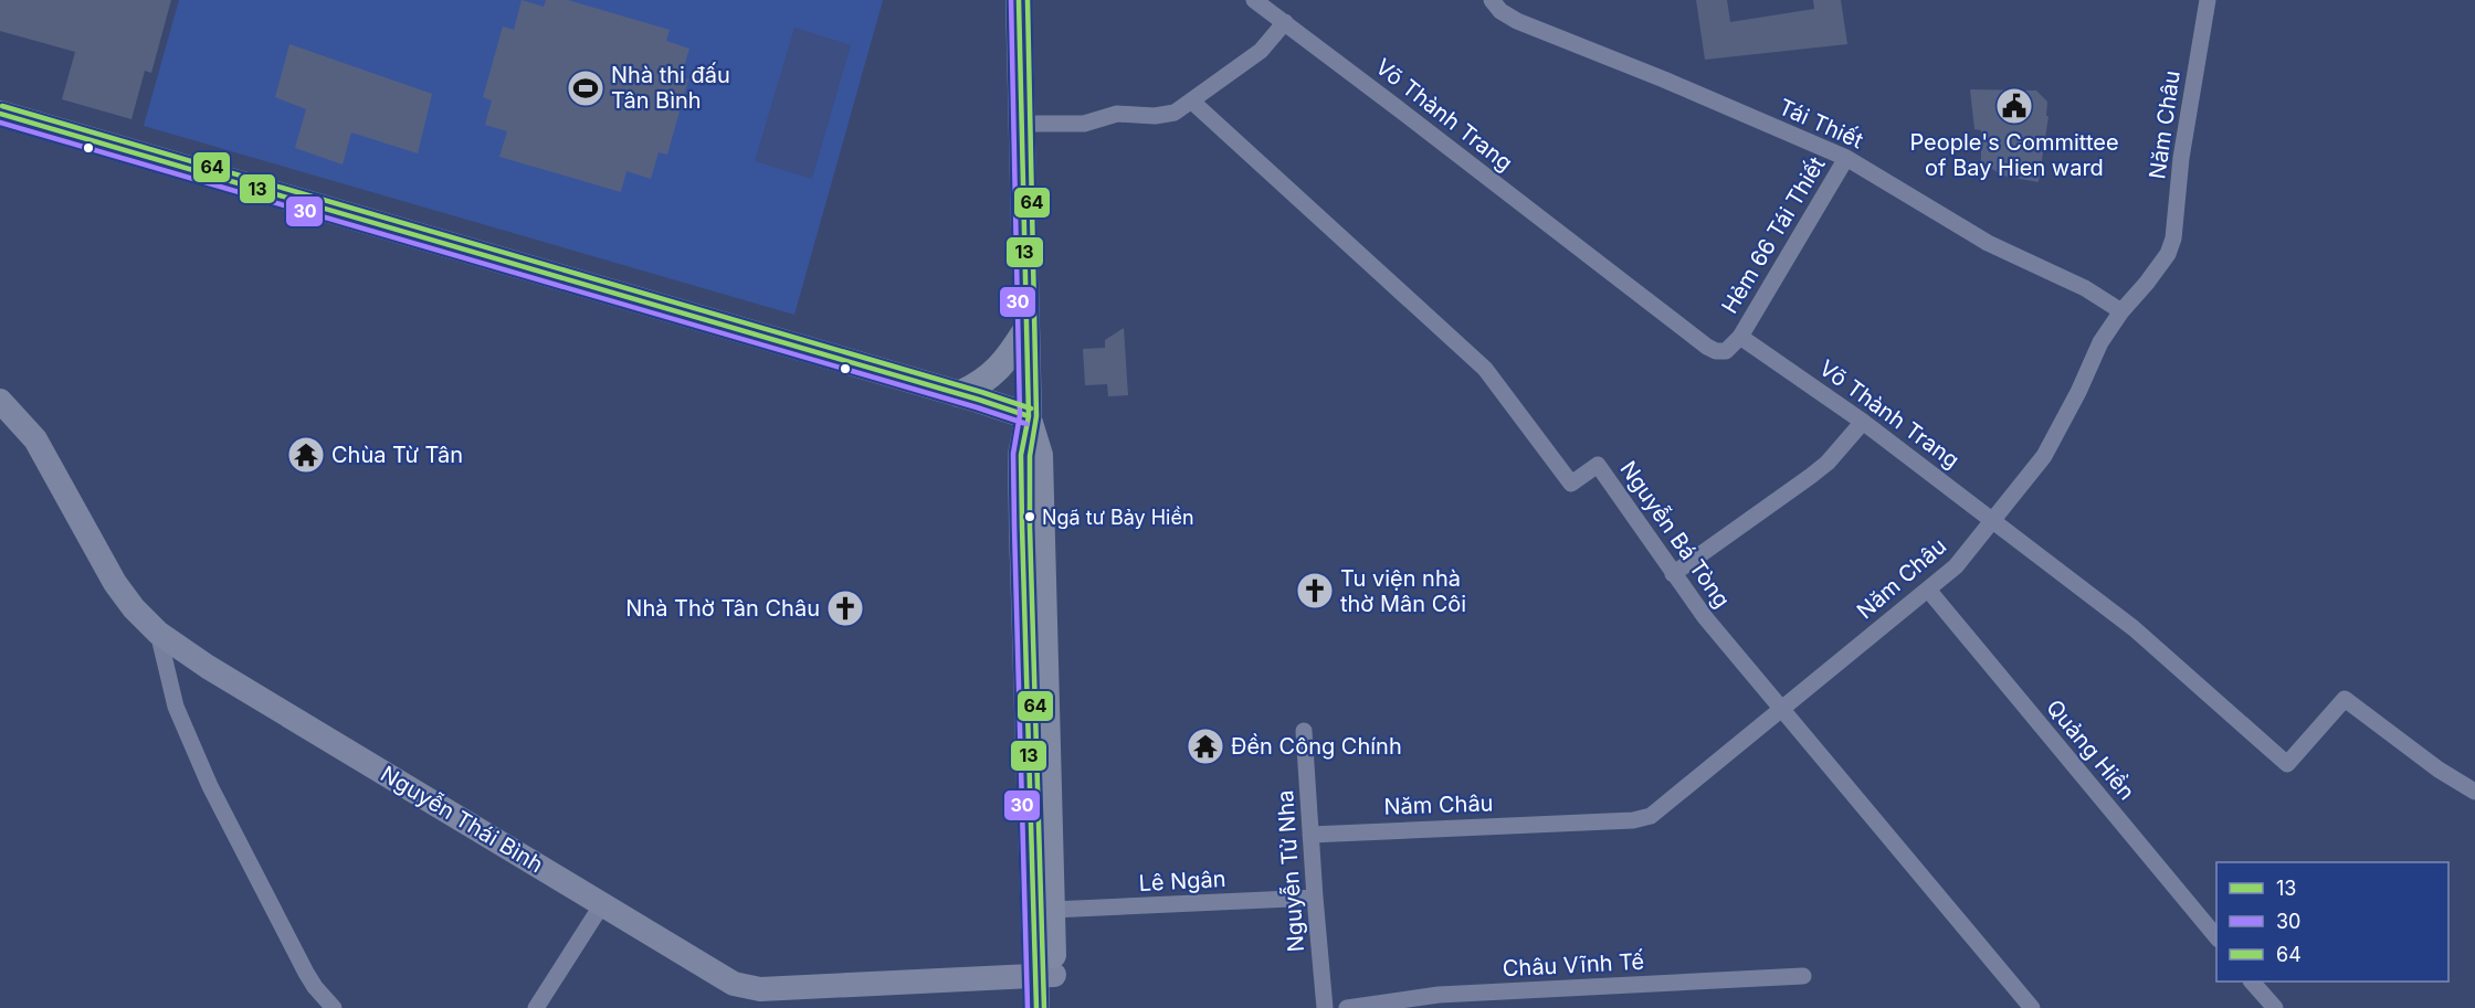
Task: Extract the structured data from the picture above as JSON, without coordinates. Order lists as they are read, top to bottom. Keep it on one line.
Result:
{"streets":{"street":["Võ Thành Trang","Tái Thiết","Năm Châu","Hẻm 66 Tái Thiết","Nguyễn Bá Tòng","Quảng Hiền","Nguyễn Thái Bình","Nguyễn Tử Nha","Lê Ngân","Châu Vĩnh Tế"]},"crossings":[["Võ Thành Trang","Năm Châu"],["Võ Thành Trang","Hẻm 66 Tái Thiết"],["Tái Thiết","Năm Châu"],["Tái Thiết","Hẻm 66 Tái Thiết"],["Năm Châu","Nguyễn Bá Tòng"],["Năm Châu","Quảng Hiền"],["Năm Châu","Nguyễn Tử Nha"],["Nguyễn Tử Nha","Lê Ngân"]],"places":{"sports":["Nhà thi đấu Tân Bình"],"public building":["People's Committee of Bay Hien ward"],"temple":["Chùa Từ Tân","Đền Công Chính"],"other":["Ngã tư Bảy Hiền"],"church":["Tu viện nhà thờ Mân Côi","Nhà Thờ Tân Châu"]},"lines":["transit line 13","transit line 30","transit line 64"],"legend":["13","30","64"]}
